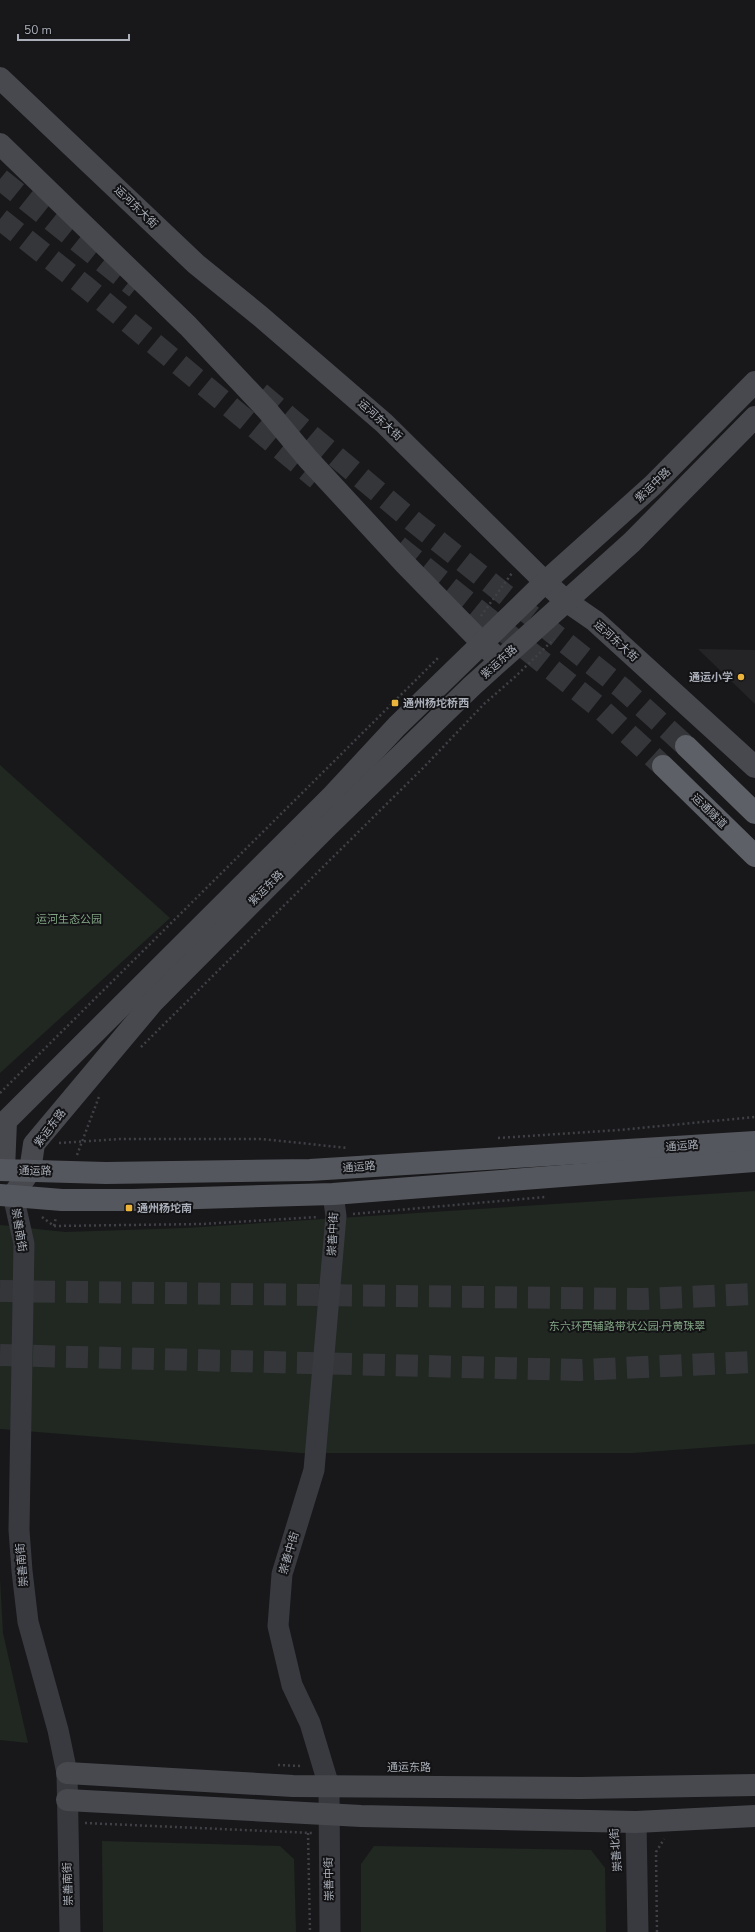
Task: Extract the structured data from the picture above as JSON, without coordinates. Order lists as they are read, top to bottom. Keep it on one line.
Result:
{"streets":{"highway":["运通隧道"],"main road":["运河东大街","紫运中路","紫运东路","通运路","通运东路"],"street":["崇善南街","崇善中街","崇善北街"]},"crossings":[["运河东大街","紫运中路"],["运河东大街","紫运东路"],["紫运中路","紫运东路"],["紫运东路","通运路"],["紫运东路","崇善南街"],["通运路","崇善南街"],["通运路","崇善中街"],["崇善南街","通运东路"],["崇善中街","通运东路"]],"parks":["运河生态公园","东六环西辅路带状公园·丹黄珠翠"],"places":{"other":["通运小学"],"transit":["通州杨坨桥西","通州杨坨南"]},"scale_bar":"50 m"}
